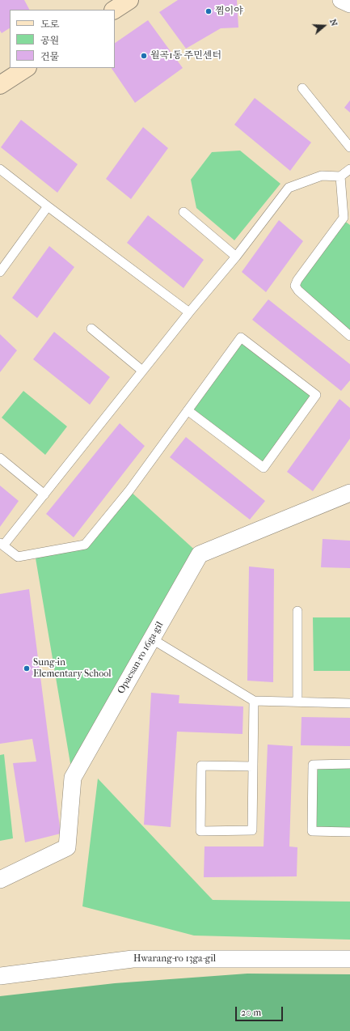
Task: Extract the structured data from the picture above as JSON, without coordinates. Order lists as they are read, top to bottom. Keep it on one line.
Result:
{"streets":{"street":["Opaesan-ro 16ga-gil","Hwarang-ro 13ga-gil"]},"places":["찜이야","월곡1동 주민센터","Sung-in Elementary School"],"legend":["도로","공원","건물"],"scale_bar":"20 m","north":"right"}
